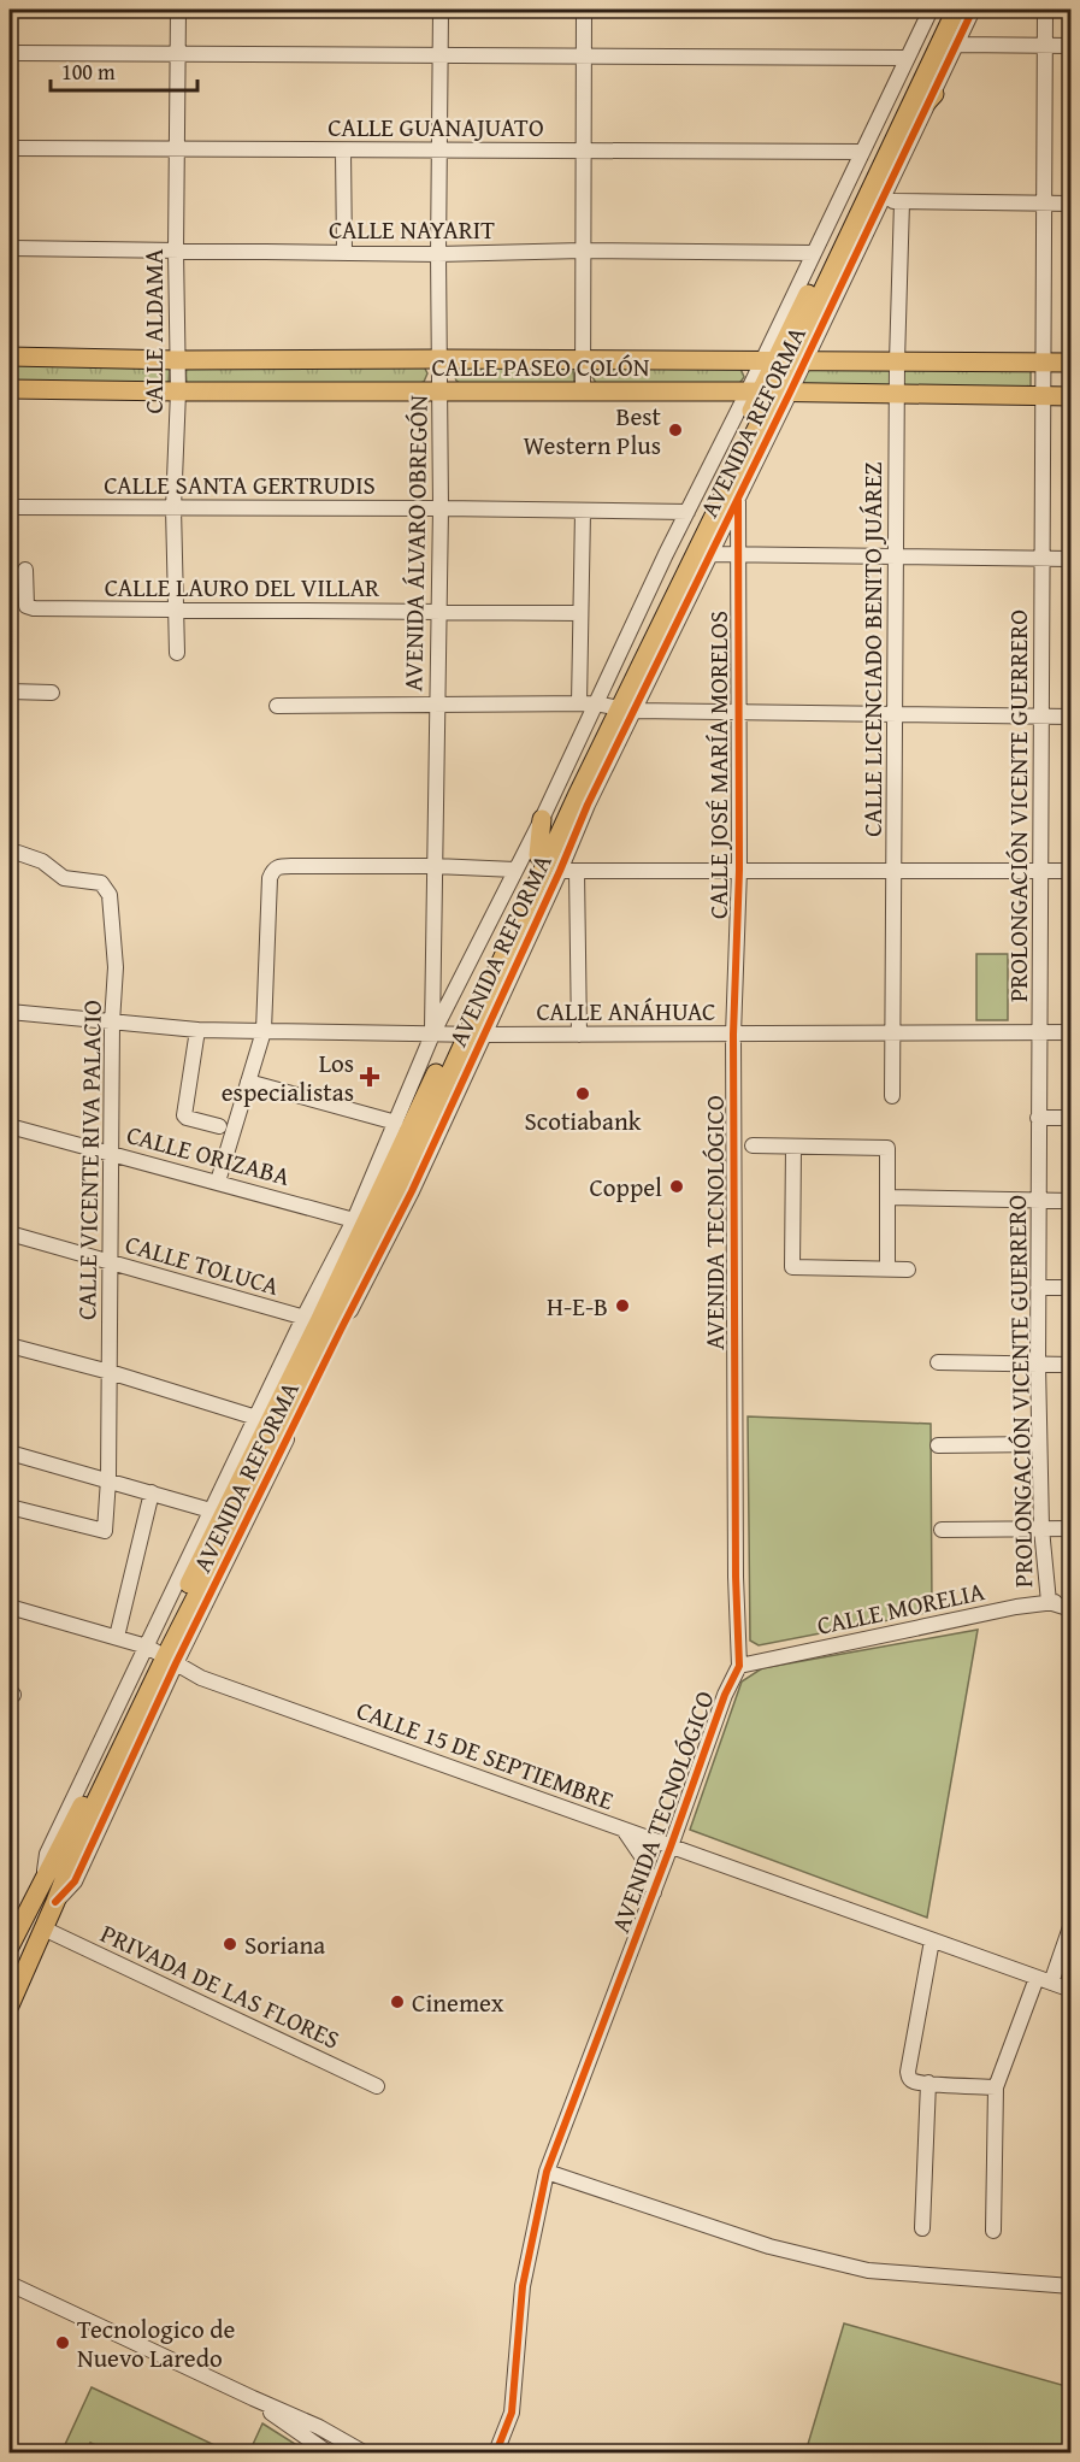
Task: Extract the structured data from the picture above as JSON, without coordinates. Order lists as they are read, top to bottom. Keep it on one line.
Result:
{"streets":{"main road":["CALLE PASEO COLÓN","AVENIDA REFORMA"],"street":["CALLE GUANAJUATO","CALLE NAYARIT","CALLE ALDAMA","CALLE SANTA GERTRUDIS","AVENIDA ÁLVARO OBREGÓN","CALLE LAURO DEL VILLAR","CALLE LICENCIADO BENITO JUÁREZ","CALLE JOSÉ MARÍA MORELOS","PROLONGACIÓN VICENTE GUERRERO","CALLE ANÁHUAC","CALLE ORIZABA","CALLE VICENTE RIVA PALACIO","AVENIDA TECNOLÓGICO","CALLE TOLUCA","CALLE MORELIA","CALLE 15 DE SEPTIEMBRE","PRIVADA DE LAS FLORES"]},"crossings":[["CALLE GUANAJUATO","CALLE ALDAMA"],["CALLE GUANAJUATO","AVENIDA REFORMA"],["CALLE GUANAJUATO","AVENIDA ÁLVARO OBREGÓN"],["CALLE NAYARIT","CALLE ALDAMA"],["CALLE NAYARIT","AVENIDA REFORMA"],["CALLE NAYARIT","AVENIDA ÁLVARO OBREGÓN"],["CALLE ALDAMA","CALLE PASEO COLÓN"],["CALLE ALDAMA","CALLE SANTA GERTRUDIS"],["CALLE ALDAMA","CALLE LAURO DEL VILLAR"],["CALLE PASEO COLÓN","AVENIDA REFORMA"],["CALLE PASEO COLÓN","AVENIDA ÁLVARO OBREGÓN"],["CALLE PASEO COLÓN","CALLE LICENCIADO BENITO JUÁREZ"],["CALLE PASEO COLÓN","PROLONGACIÓN VICENTE GUERRERO"],["AVENIDA REFORMA","CALLE SANTA GERTRUDIS"],["AVENIDA REFORMA","AVENIDA ÁLVARO OBREGÓN"],["AVENIDA REFORMA","CALLE JOSÉ MARÍA MORELOS"],["AVENIDA REFORMA","CALLE ANÁHUAC"],["AVENIDA REFORMA","CALLE ORIZABA"],["AVENIDA REFORMA","CALLE TOLUCA"],["AVENIDA REFORMA","CALLE 15 DE SEPTIEMBRE"],["AVENIDA REFORMA","PRIVADA DE LAS FLORES"],["CALLE SANTA GERTRUDIS","AVENIDA ÁLVARO OBREGÓN"],["AVENIDA ÁLVARO OBREGÓN","CALLE LAURO DEL VILLAR"],["AVENIDA ÁLVARO OBREGÓN","CALLE ANÁHUAC"],["CALLE LICENCIADO BENITO JUÁREZ","CALLE ANÁHUAC"],["CALLE JOSÉ MARÍA MORELOS","CALLE ANÁHUAC"],["CALLE JOSÉ MARÍA MORELOS","AVENIDA TECNOLÓGICO"],["PROLONGACIÓN VICENTE GUERRERO","CALLE ANÁHUAC"],["PROLONGACIÓN VICENTE GUERRERO","CALLE MORELIA"],["CALLE ANÁHUAC","CALLE VICENTE RIVA PALACIO"],["CALLE ANÁHUAC","AVENIDA TECNOLÓGICO"],["CALLE ORIZABA","CALLE VICENTE RIVA PALACIO"],["CALLE VICENTE RIVA PALACIO","CALLE TOLUCA"],["AVENIDA TECNOLÓGICO","CALLE MORELIA"],["AVENIDA TECNOLÓGICO","CALLE 15 DE SEPTIEMBRE"]],"places":{"other":["Best Western Plus","Scotiabank","Coppel","H-E-B","Soriana","Cinemex","Tecnologico de Nuevo Laredo"],"health":["Los especialistas"]},"scale_bar":"100 m"}
